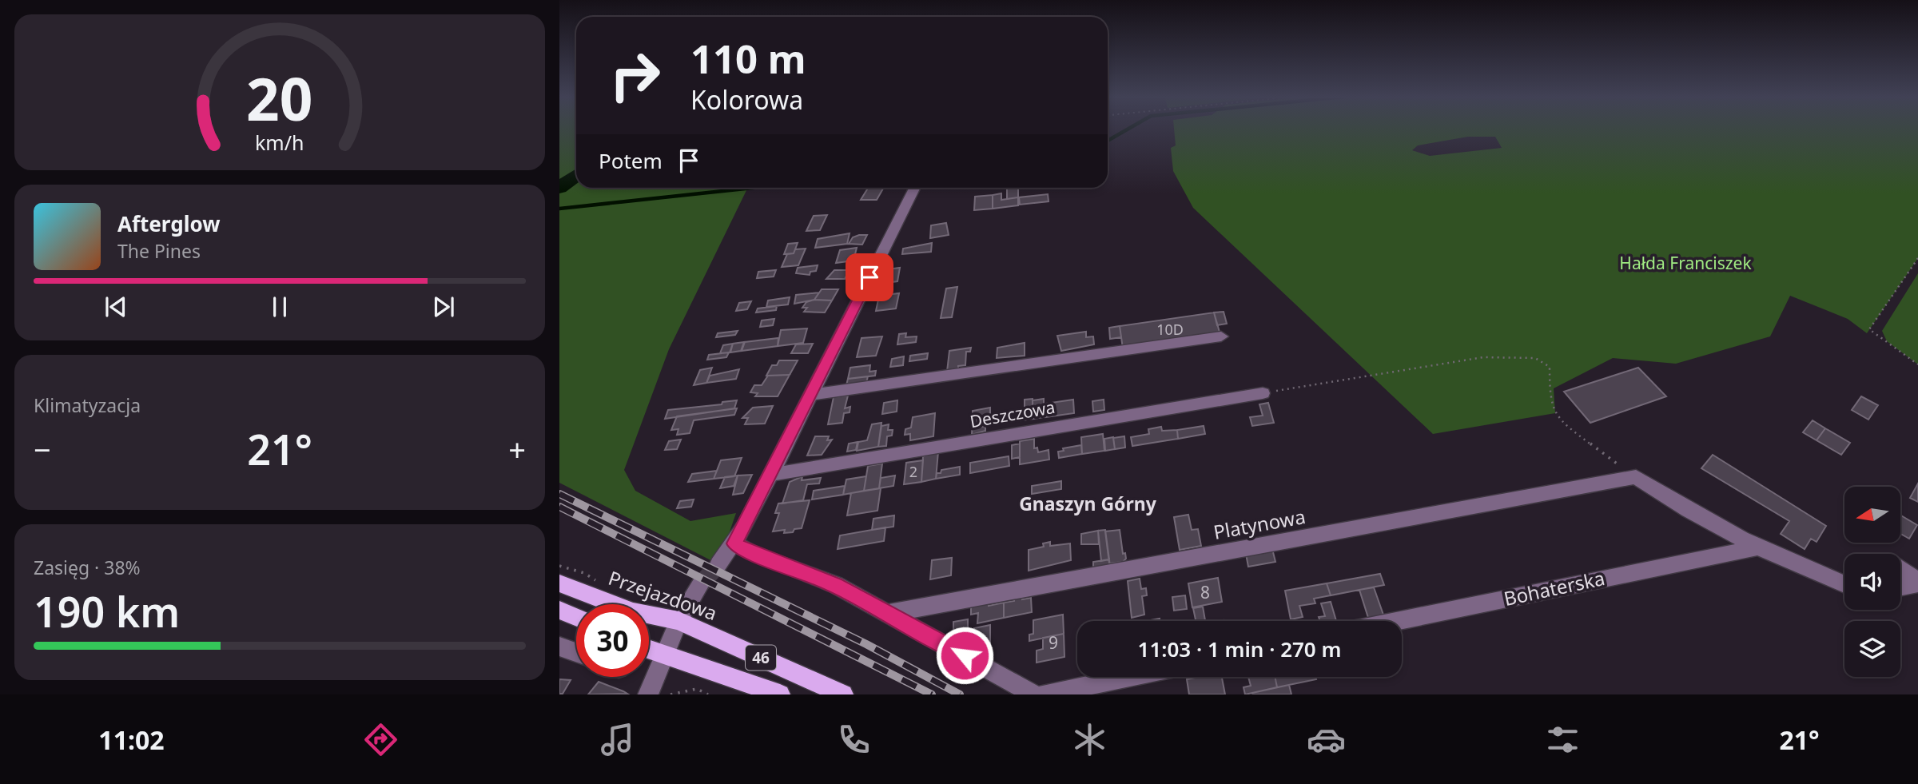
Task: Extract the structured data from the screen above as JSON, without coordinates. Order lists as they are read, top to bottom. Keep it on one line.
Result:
{"streets":{"main road":["Przejazdowa","46"],"street":["Deszczowa","Platynowa","Bohaterska"]},"districts":["Gnaszyn Górny"],"parks":["Hałda Franciszek"],"house_numbers":["10D","2","8","9"],"north":"left","page":{"turn":["110 m","Kolorowa"],"then":"Potem","song":["Afterglow","The Pines"],"tile":["Klimatyzacja",["Zasięg · 38%","190 km"]],"heat":["−","21°","+"],"limit":"30","trip":"11:03 · 1 min · 270 m","tabs":["11:02","21°"],"gauge":["20","km/h"]}}
